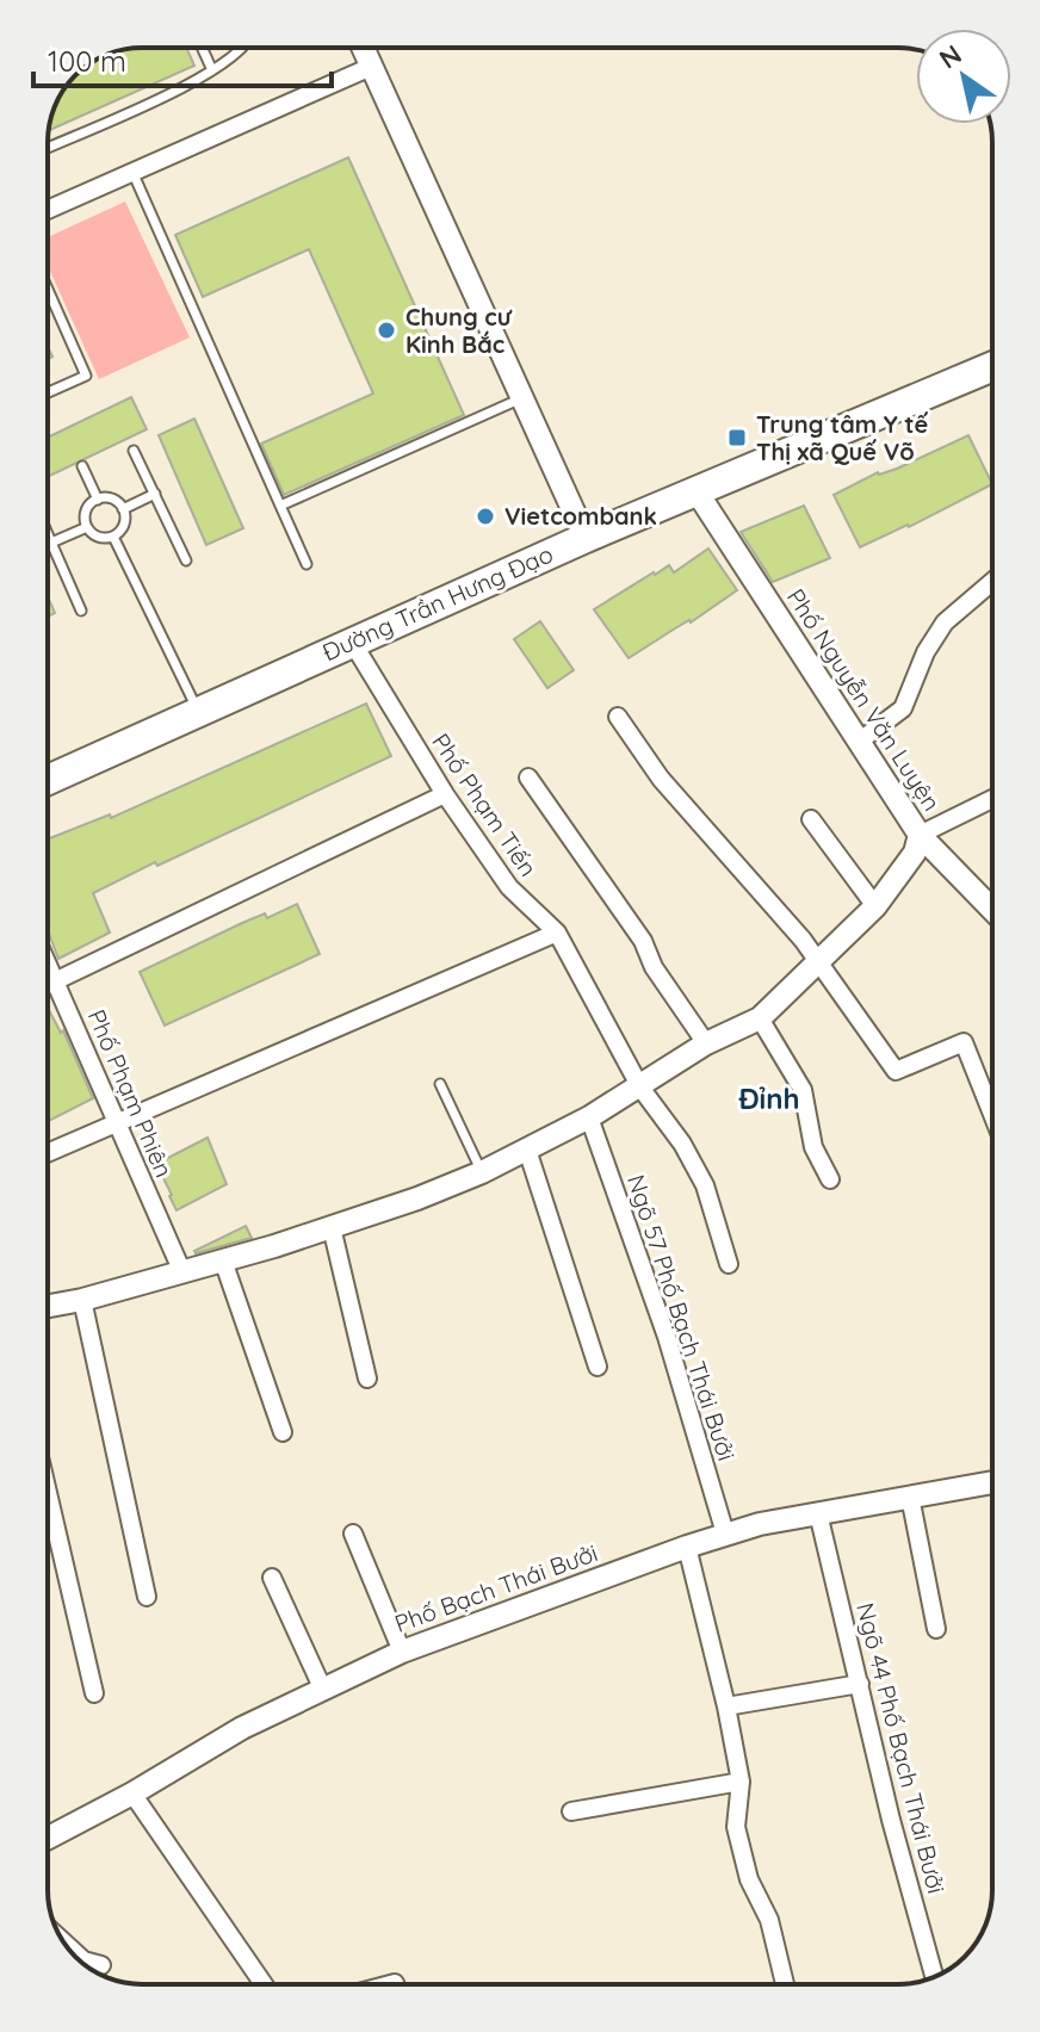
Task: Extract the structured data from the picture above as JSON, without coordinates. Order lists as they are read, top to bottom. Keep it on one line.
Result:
{"streets":{"highway":["Đường Trần Hưng Đạo"],"street":["Phố Nguyễn Văn Luyện","Phố Phạm Tiến","Phố Phạm Phiên","Ngõ 57 Phố Bạch Thái Bưởi","Phố Bạch Thái Bưởi","Ngõ 44 Phố Bạch Thái Bưởi"]},"crossings":[["Đường Trần Hưng Đạo","Phố Nguyễn Văn Luyện"],["Đường Trần Hưng Đạo","Phố Phạm Tiến"],["Ngõ 57 Phố Bạch Thái Bưởi","Phố Bạch Thái Bưởi"],["Phố Bạch Thái Bưởi","Ngõ 44 Phố Bạch Thái Bưởi"]],"districts":["Đỉnh"],"places":{"other":["Chung cư Kinh Bắc","Vietcombank"],"transit":["Trung tâm Y tế Thị xã Quế Võ"]},"scale_bar":"100 m","north":"top left"}
